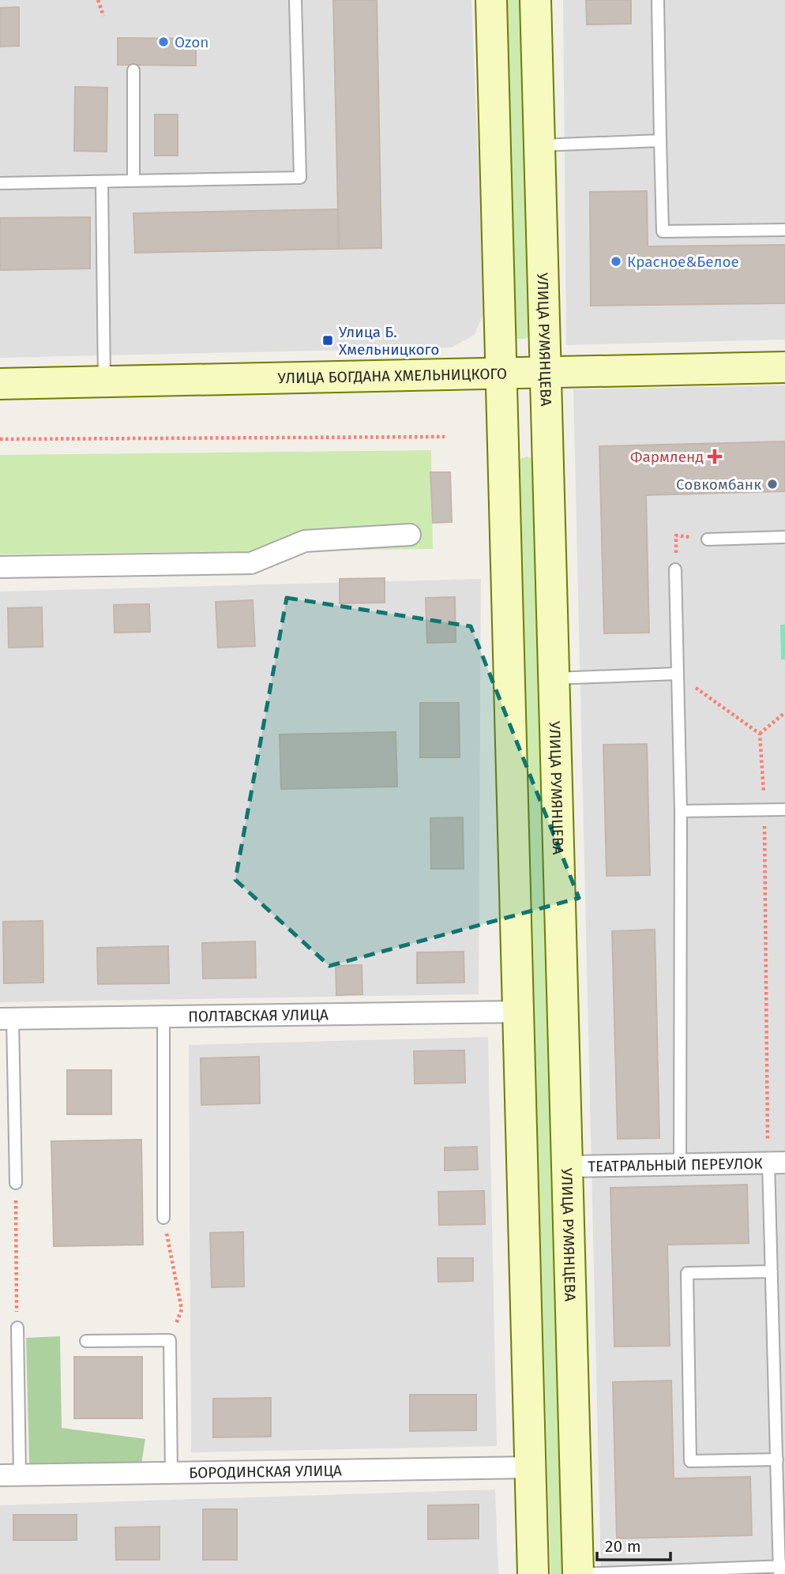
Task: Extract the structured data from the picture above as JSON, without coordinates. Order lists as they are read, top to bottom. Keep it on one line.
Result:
{"streets":{"main road":["УЛИЦА РУМЯНЦЕВА","УЛИЦА БОГДАНА ХМЕЛЬНИЦКОГО"],"street":["ПОЛТАВСКАЯ УЛИЦА","ТЕАТРАЛЬНЫЙ ПЕРЕУЛОК","БОРОДИНСКАЯ УЛИЦА"]},"crossings":[["УЛИЦА РУМЯНЦЕВА","УЛИЦА БОГДАНА ХМЕЛЬНИЦКОГО"],["УЛИЦА РУМЯНЦЕВА","ТЕАТРАЛЬНЫЙ ПЕРЕУЛОК"]],"places":{"other":["Ozon","Красное&Белое","Совкомбанк"],"transit":["Улица Б. Хмельницкого"],"health":["Фармленд"]},"scale_bar":"20 m"}
